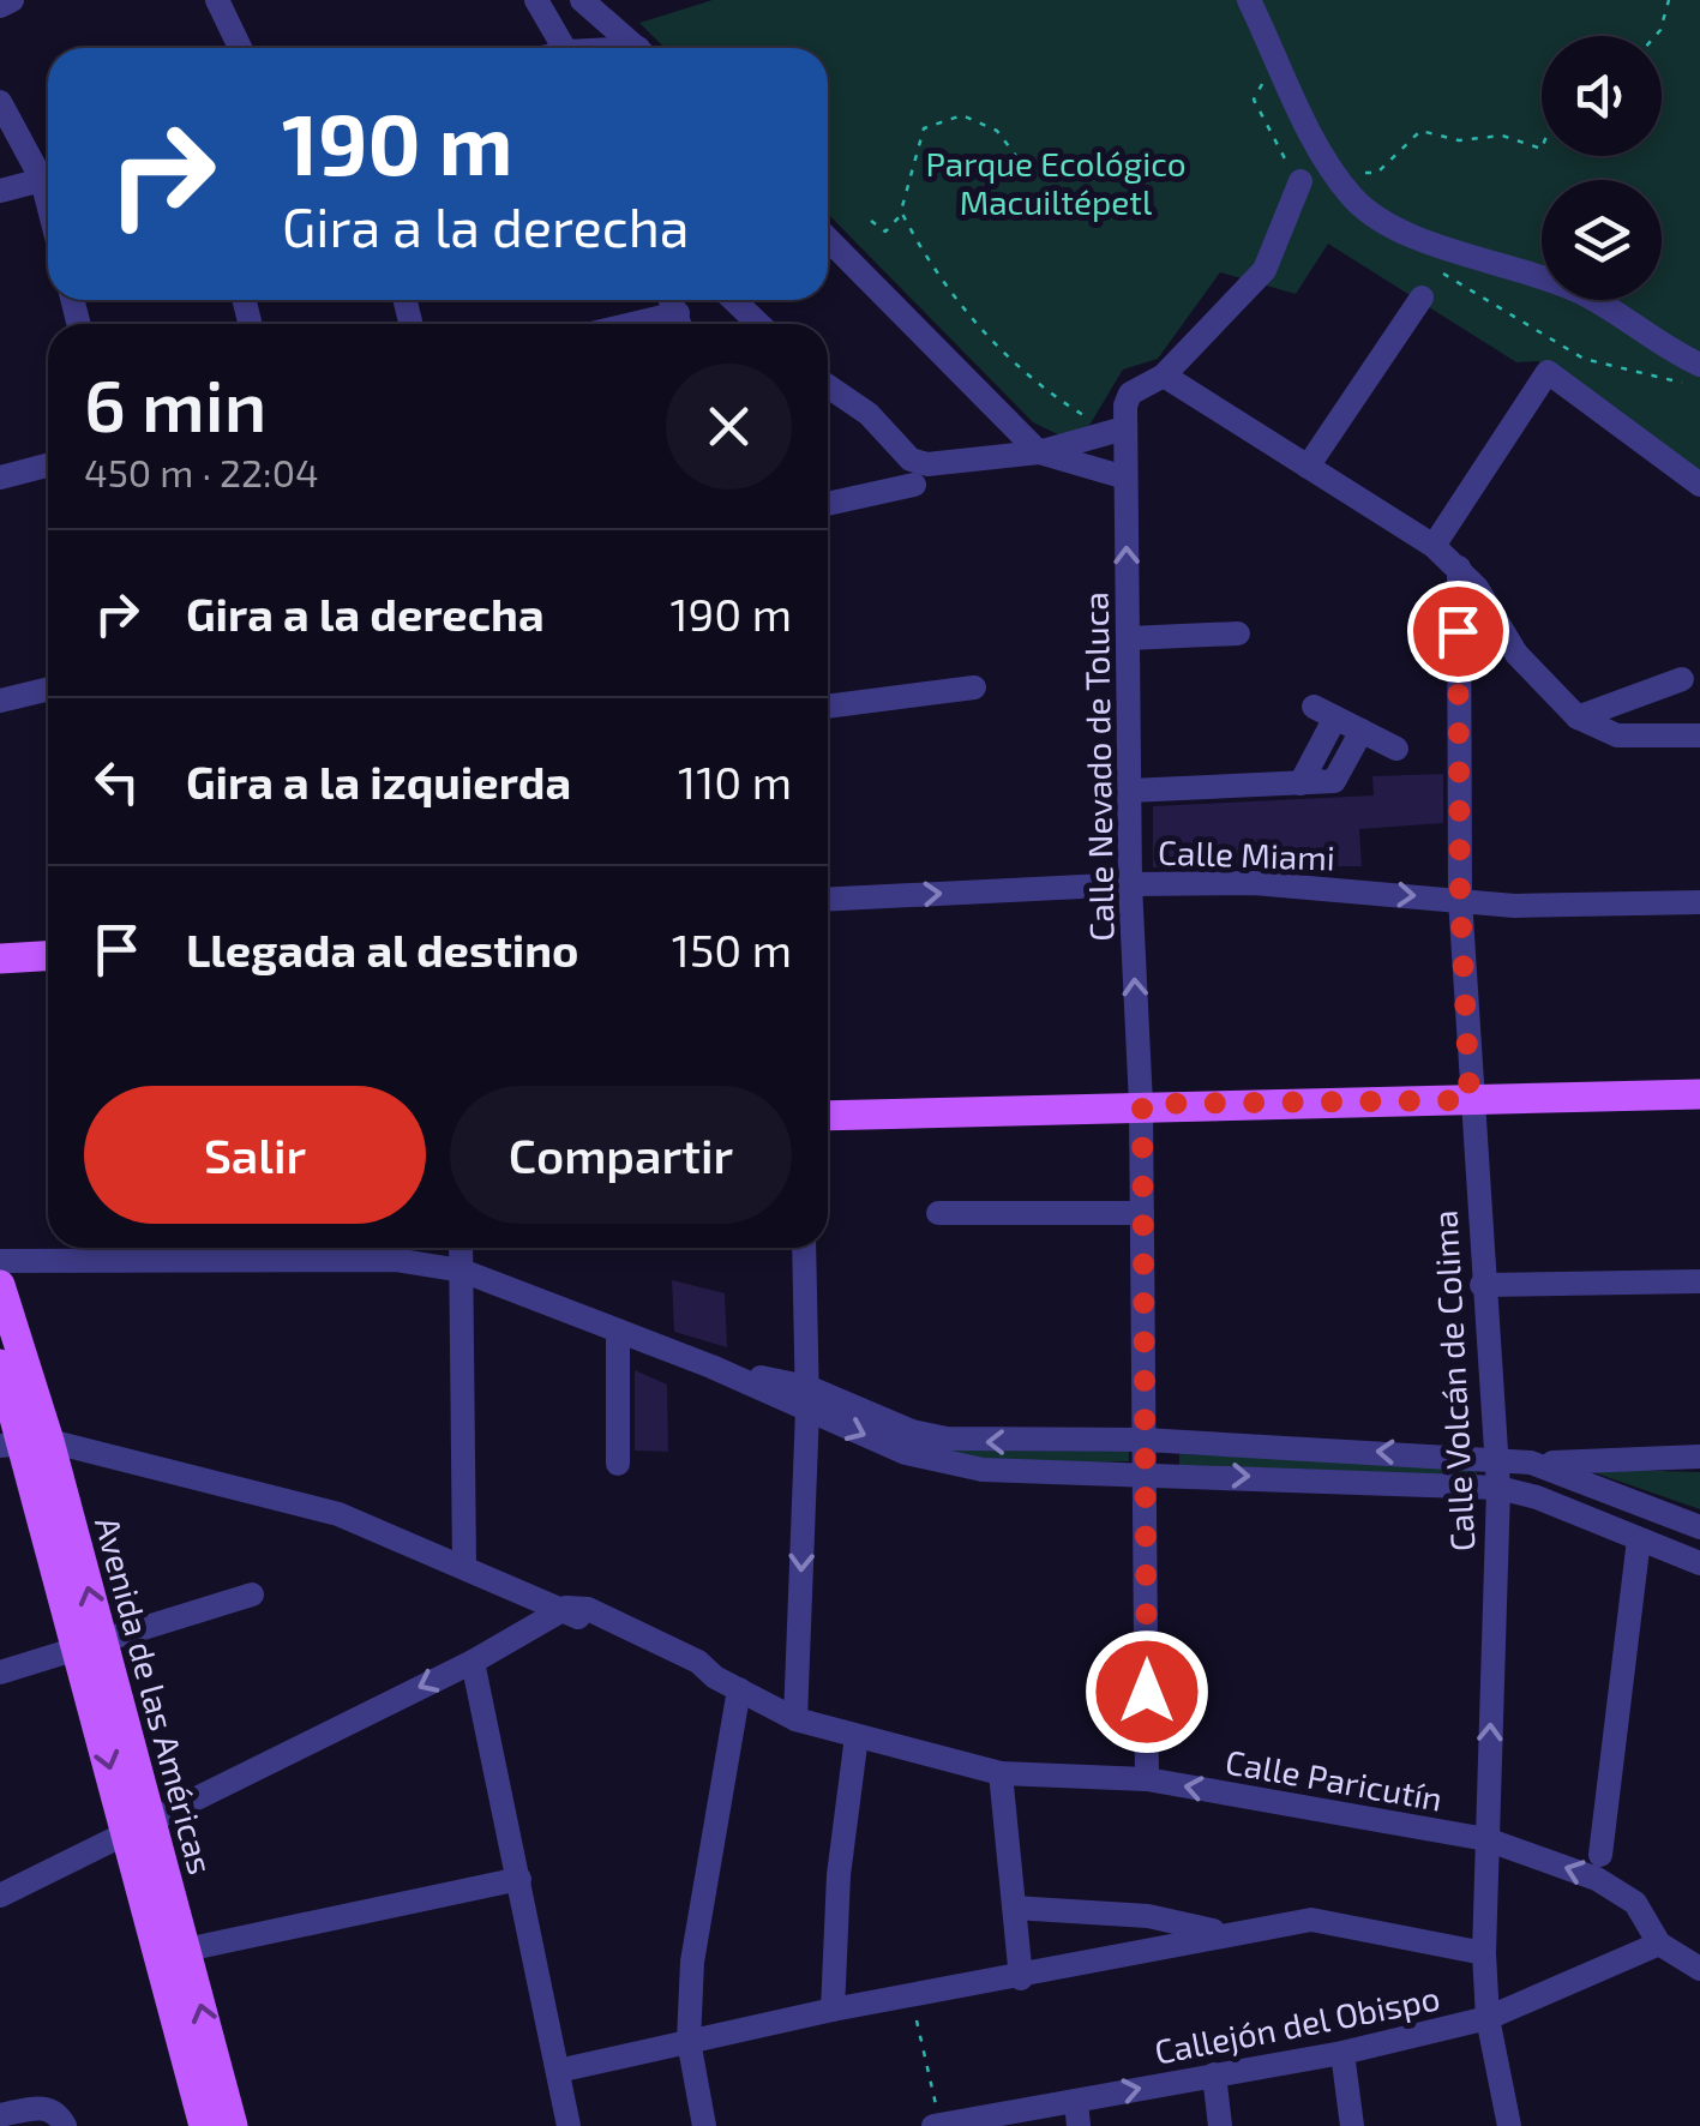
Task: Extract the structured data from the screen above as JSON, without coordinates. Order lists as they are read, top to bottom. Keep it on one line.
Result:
{"streets":{"main road":["Avenida de las Américas"],"street":["Calle Nevado de Toluca","Calle Miami","Calle Volcán de Colima","Calle Paricutín","Callejón del Obispo"]},"crossings":[["Calle Nevado de Toluca","Calle Miami"],["Calle Nevado de Toluca","Calle Paricutín"],["Calle Miami","Calle Volcán de Colima"],["Calle Volcán de Colima","Calle Paricutín"],["Calle Volcán de Colima","Callejón del Obispo"],["Avenida de las Américas","Calle Paricutín"],["Calle Paricutín","Callejón del Obispo"]],"parks":["Parque Ecológico Macuiltépetl"],"page":{"turn":["190 m","Gira a la derecha"],"heading":["6 min","450 m · 22:04"],"list":[{"name":"Gira a la derecha","value":"190 m"},{"name":"Gira a la izquierda","value":"110 m"},{"name":"Llegada al destino","value":"150 m"}],"buttons":["Salir","Compartir"]}}
